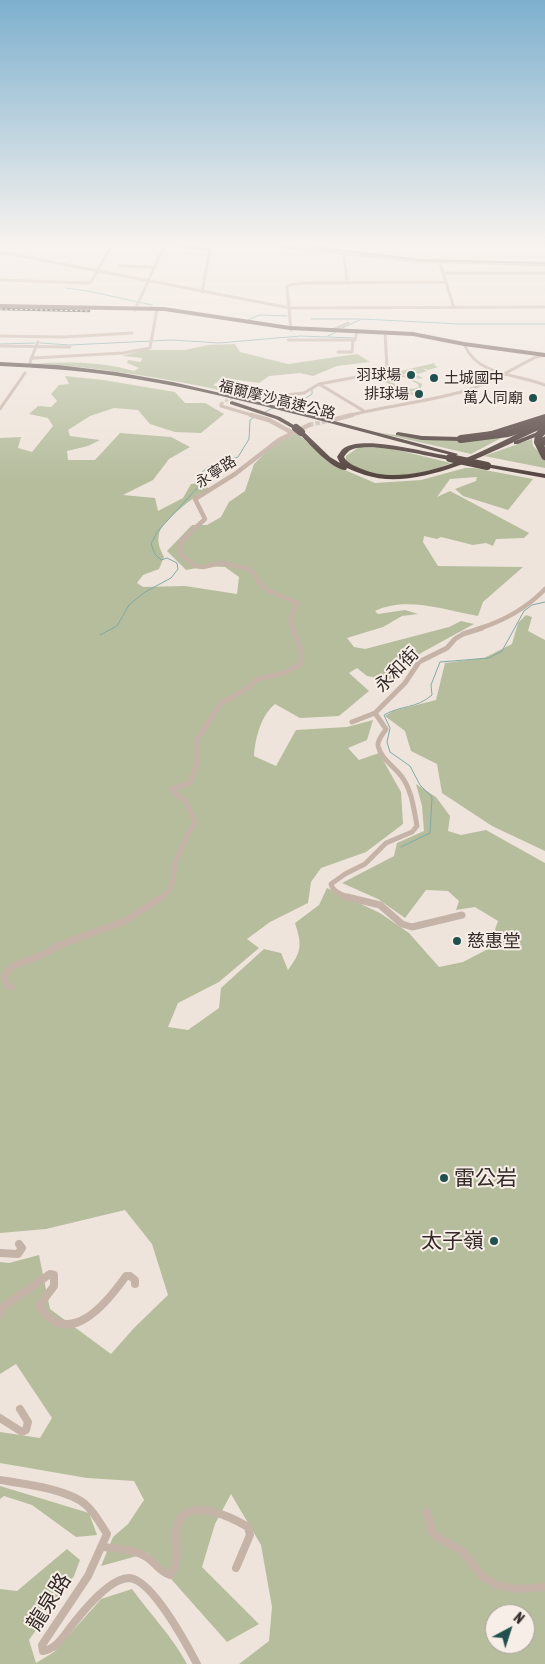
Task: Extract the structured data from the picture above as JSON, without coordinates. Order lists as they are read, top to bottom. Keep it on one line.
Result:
{"streets":{"highway":["福爾摩沙高速公路"],"street":["永寧路","永和街","龍泉路"]},"places":["羽球場","土城國中","排球場","萬人同廟","慈惠堂","雷公岩","太子嶺"],"north":"top right"}
